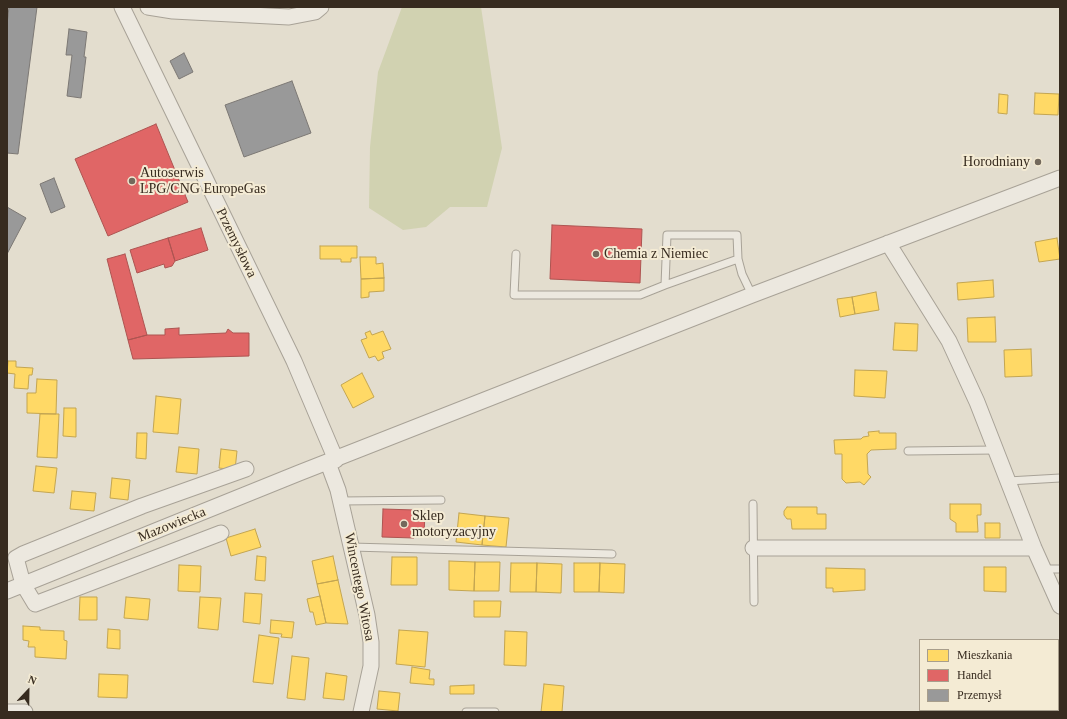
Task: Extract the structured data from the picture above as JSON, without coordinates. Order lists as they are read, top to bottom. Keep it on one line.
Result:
{"streets":{"street":["Przemysłowa","Mazowiecka","Wincentego Witosa"]},"crossings":[["Przemysłowa","Mazowiecka"],["Przemysłowa","Wincentego Witosa"],["Mazowiecka","Wincentego Witosa"]],"places":["Horodniany","Autoserwis LPG/CNG EuropeGas","Chemia z Niemiec","Sklep motoryzacyjny"],"legend":["Mieszkania","Handel","Przemysł"],"north":"top"}
